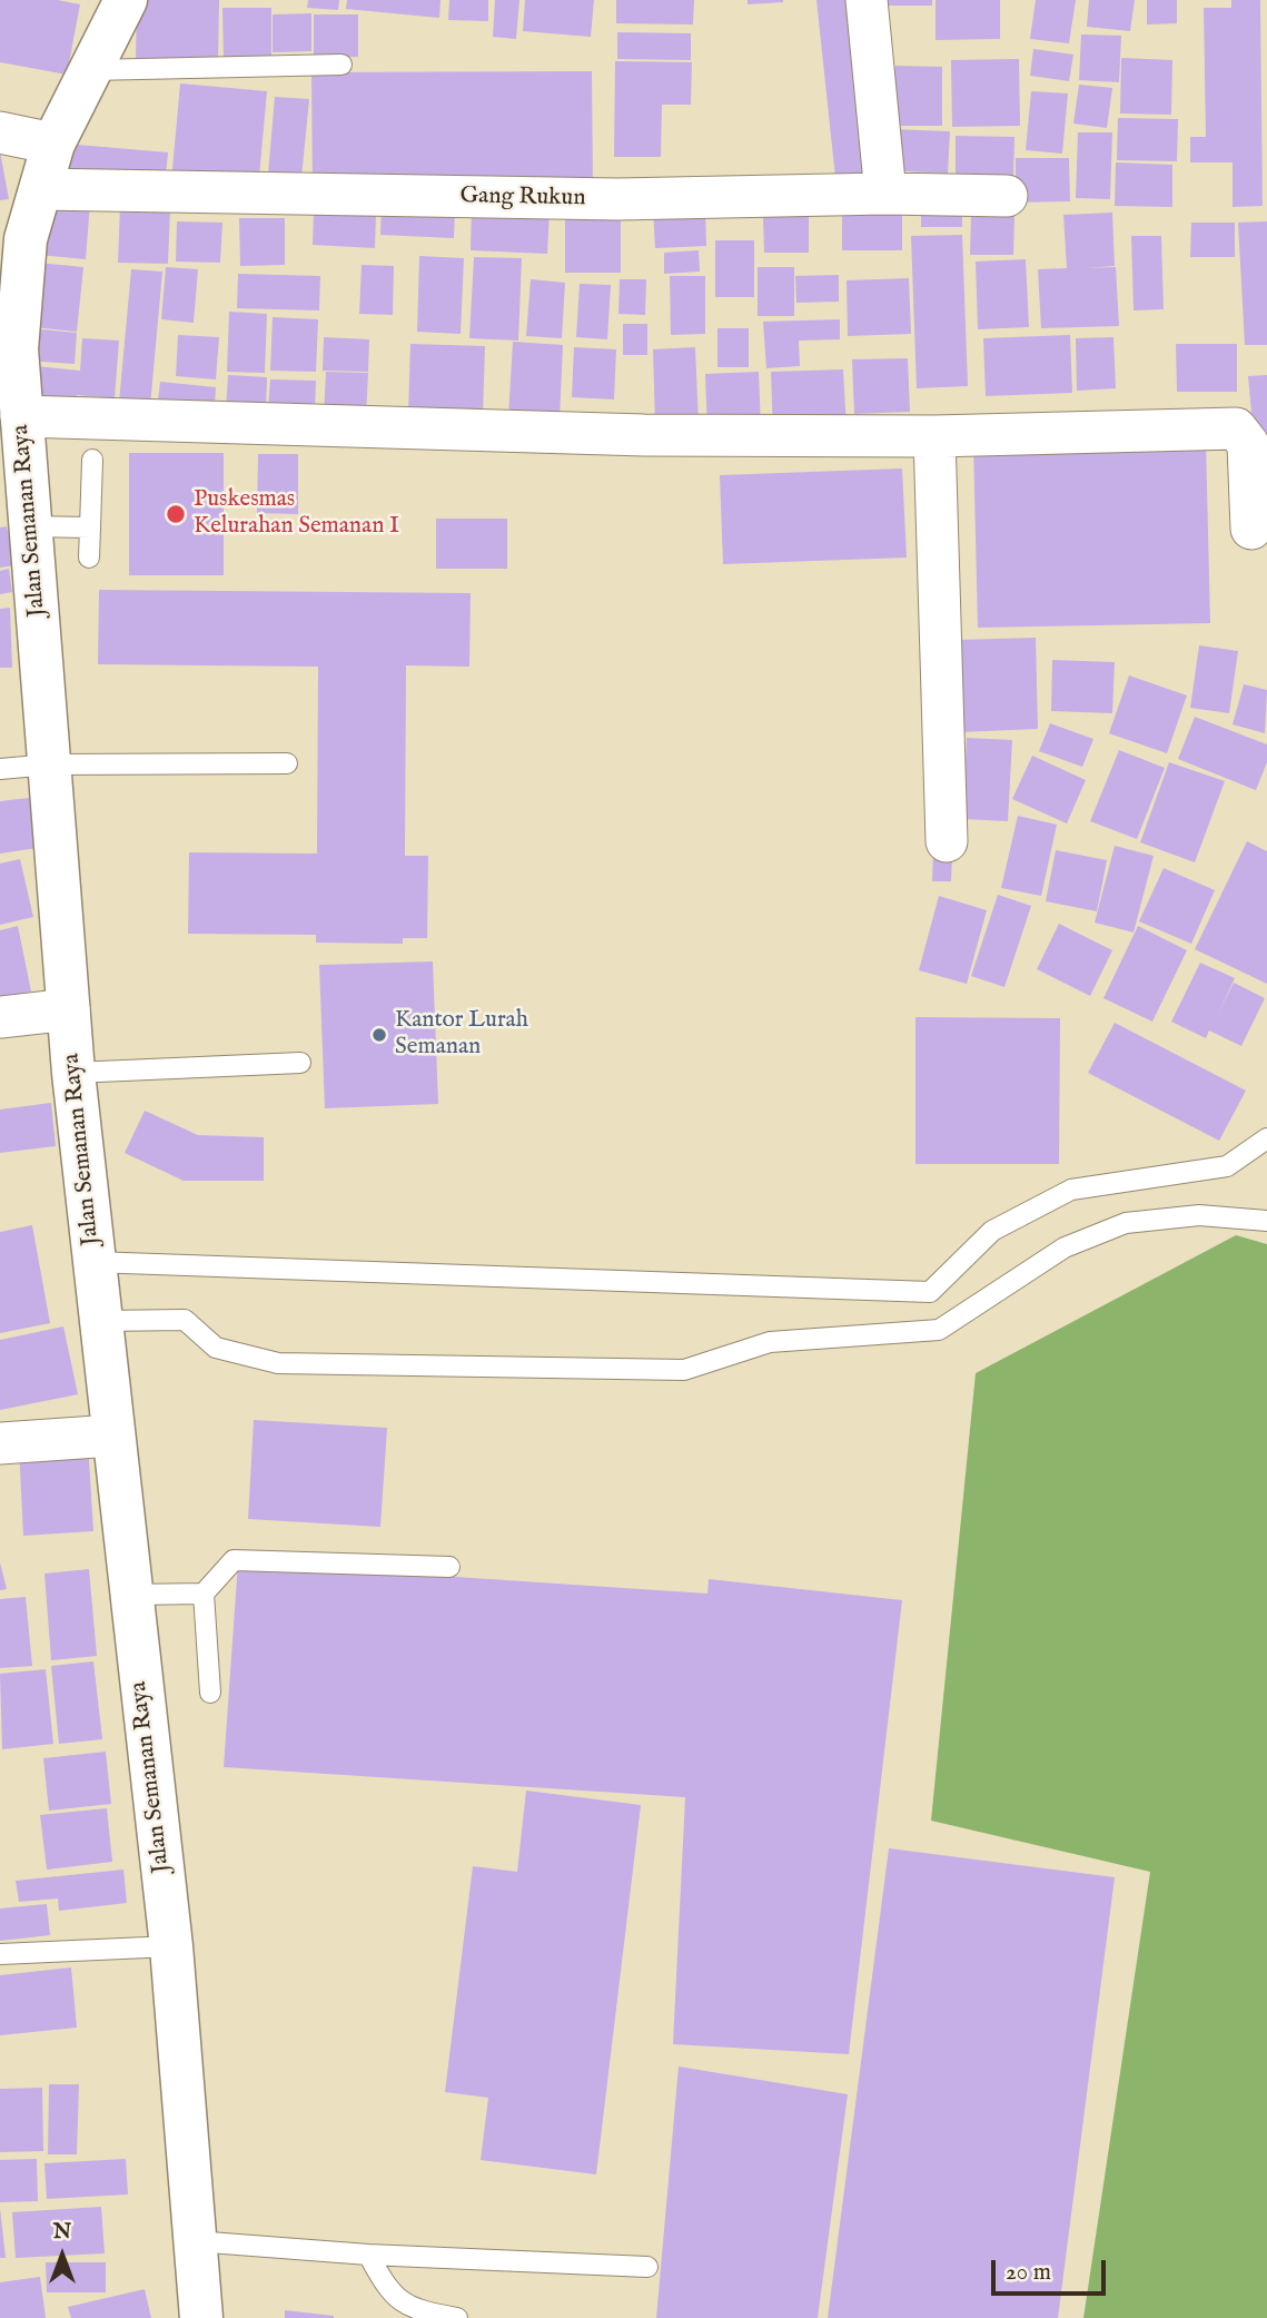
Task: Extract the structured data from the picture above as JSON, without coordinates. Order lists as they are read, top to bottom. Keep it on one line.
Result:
{"streets":{"street":["Gang Rukun","Jalan Semanan Raya"]},"crossings":[["Gang Rukun","Jalan Semanan Raya"]],"places":["Puskesmas Kelurahan Semanan I","Kantor Lurah Semanan"],"scale_bar":"20 m","north":"top"}
